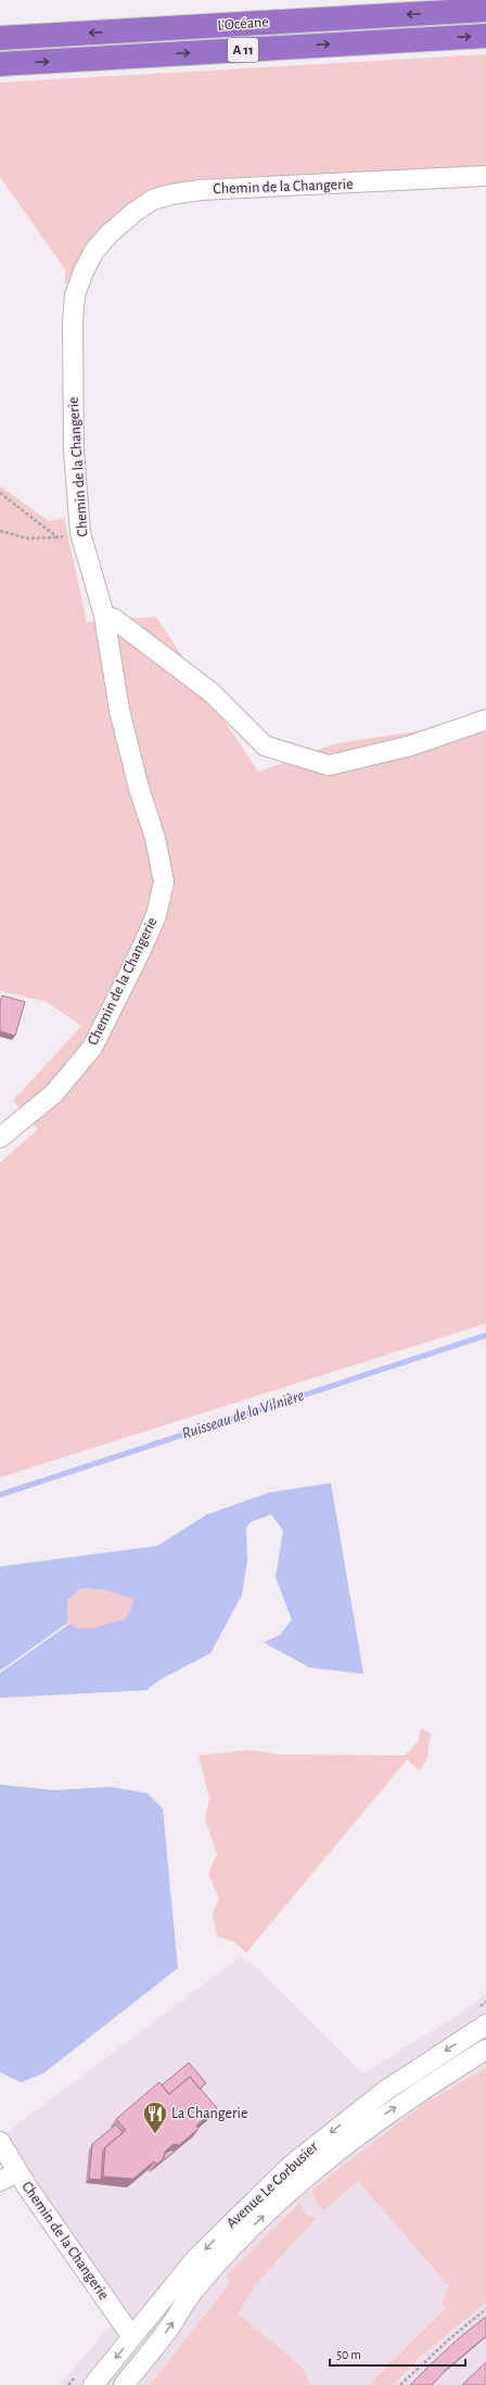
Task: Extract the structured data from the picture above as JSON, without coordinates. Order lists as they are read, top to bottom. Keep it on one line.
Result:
{"streets":{"highway":["L’Océane","A 11"],"street":["Chemin de la Changerie","Avenue Le Corbusier"]},"crossings":[["Chemin de la Changerie","Avenue Le Corbusier"]],"water":["Ruisseau de la Vilnière"],"places":{"restaurant":["La Changerie"]},"scale_bar":"50 m"}
